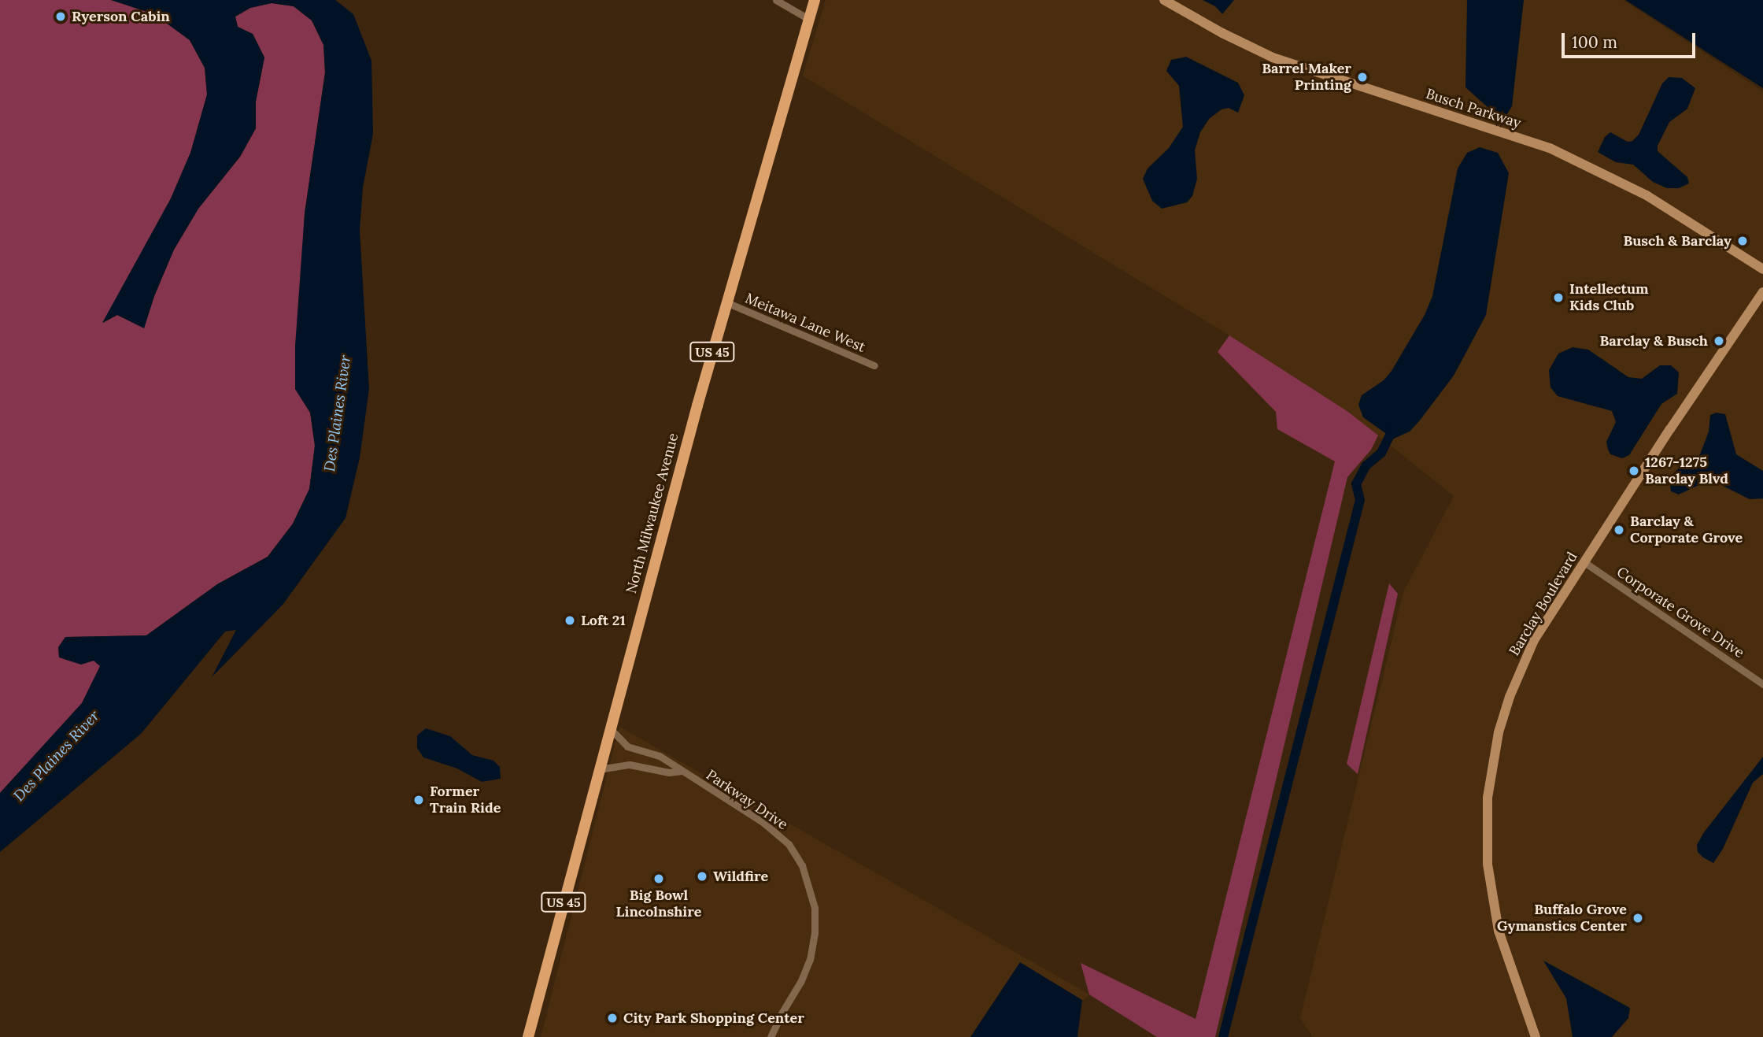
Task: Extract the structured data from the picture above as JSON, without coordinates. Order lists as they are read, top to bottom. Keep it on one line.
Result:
{"streets":{"main road":["US 45","North Milwaukee Avenue"],"street":["Busch Parkway","Meitawa Lane West","Barclay Boulevard","Corporate Grove Drive","Parkway Drive"]},"crossings":[["Meitawa Lane West","North Milwaukee Avenue"],["North Milwaukee Avenue","Parkway Drive"],["Barclay Boulevard","Corporate Grove Drive"]],"water":["Des Plaines River"],"places":["Ryerson Cabin","Barrel Maker Printing","Busch & Barclay","Intellectum Kids Club","Barclay & Busch","1267-1275 Barclay Blvd","Barclay & Corporate Grove","Loft 21","Former Train Ride","Wildfire","Big Bowl Lincolnshire","Buffalo Grove Gymanstics Center","City Park Shopping Center"],"scale_bar":"100 m"}
